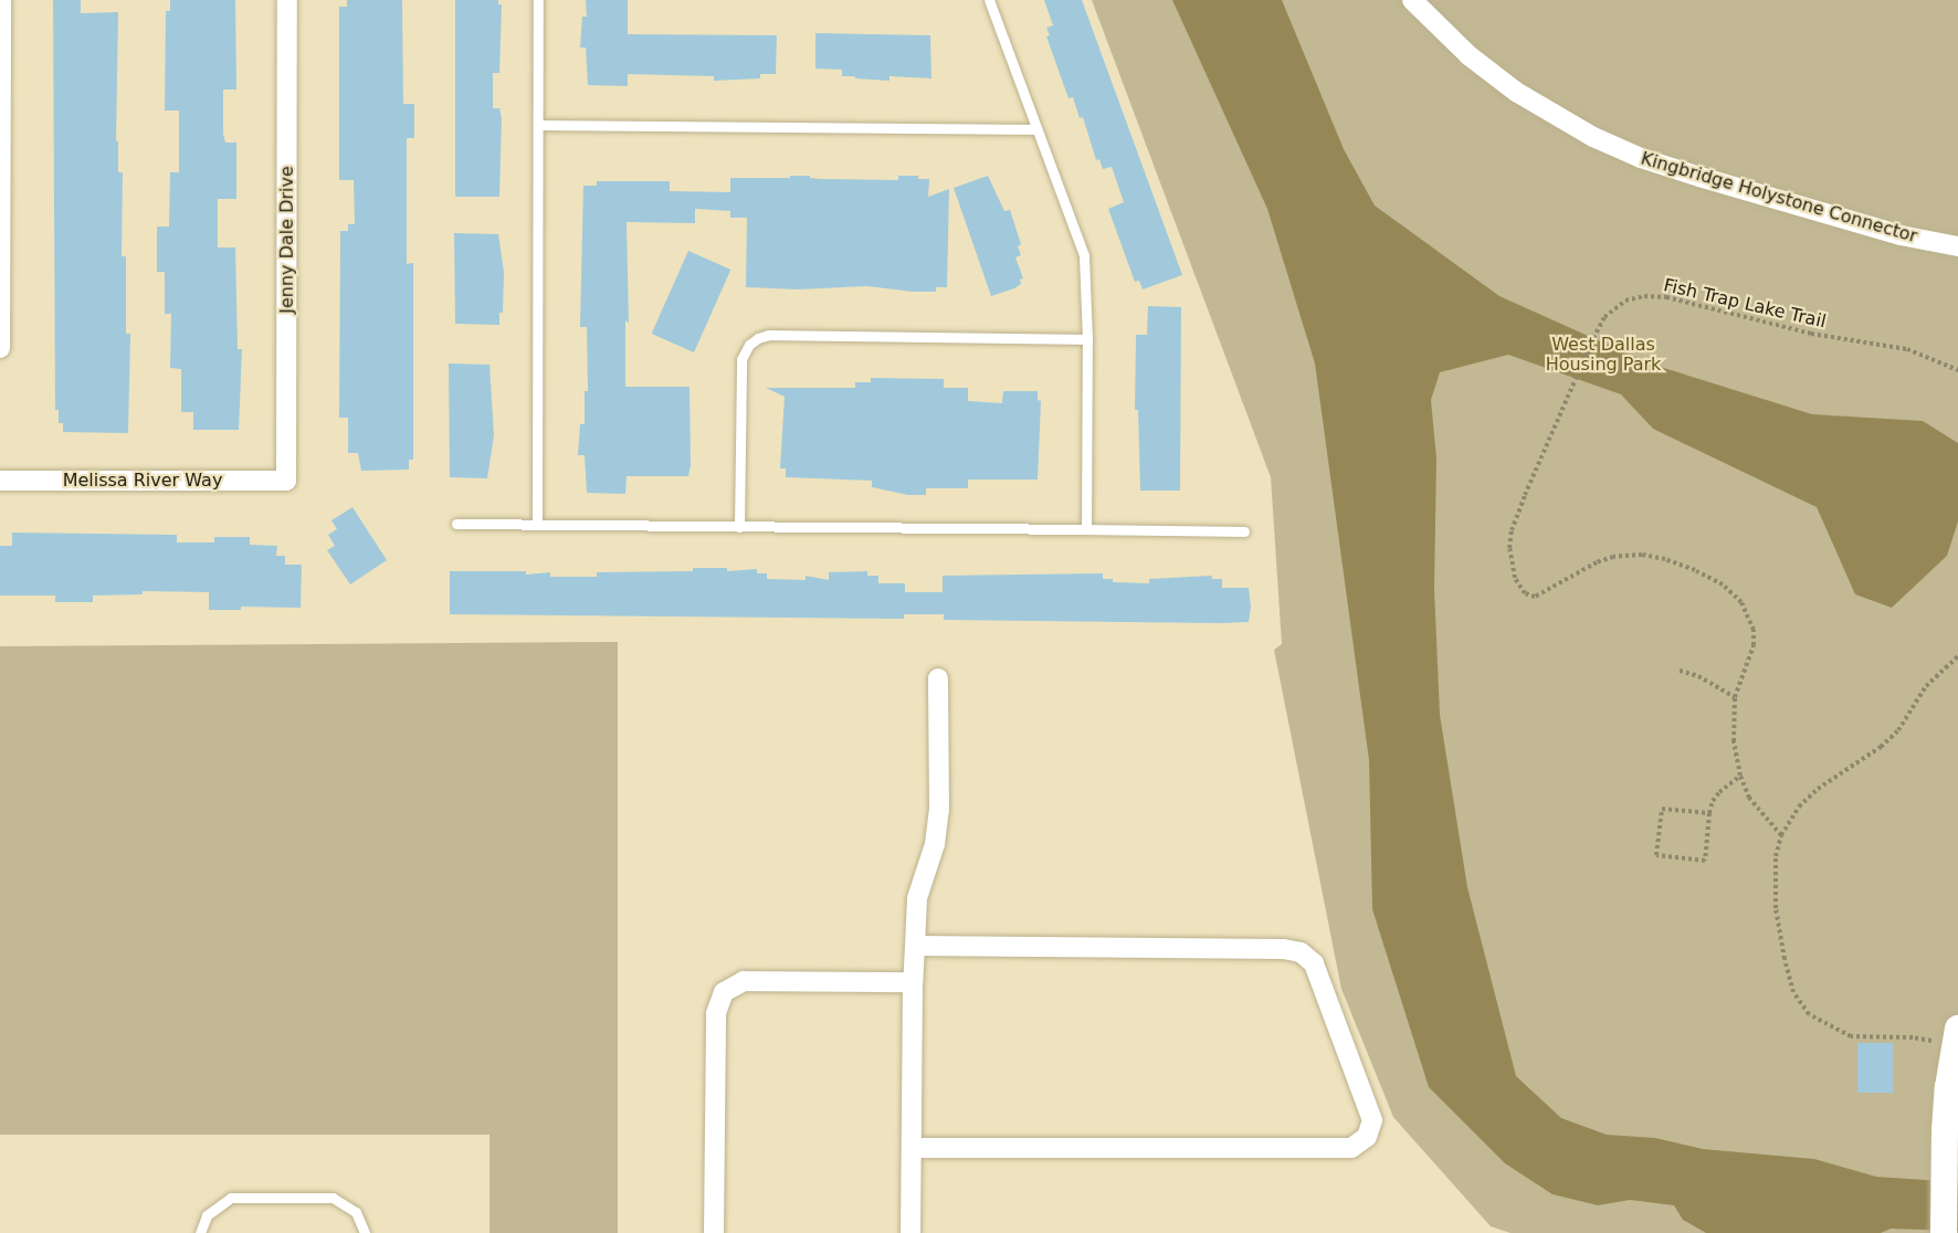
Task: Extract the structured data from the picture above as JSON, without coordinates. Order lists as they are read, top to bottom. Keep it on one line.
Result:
{"streets":{"street":["Kingbridge Holystone Connector","Jenny Dale Drive","Melissa River Way"],"path":["Fish Trap Lake Trail"]},"crossings":[["Jenny Dale Drive","Melissa River Way"]],"parks":["West Dallas Housing Park"]}
